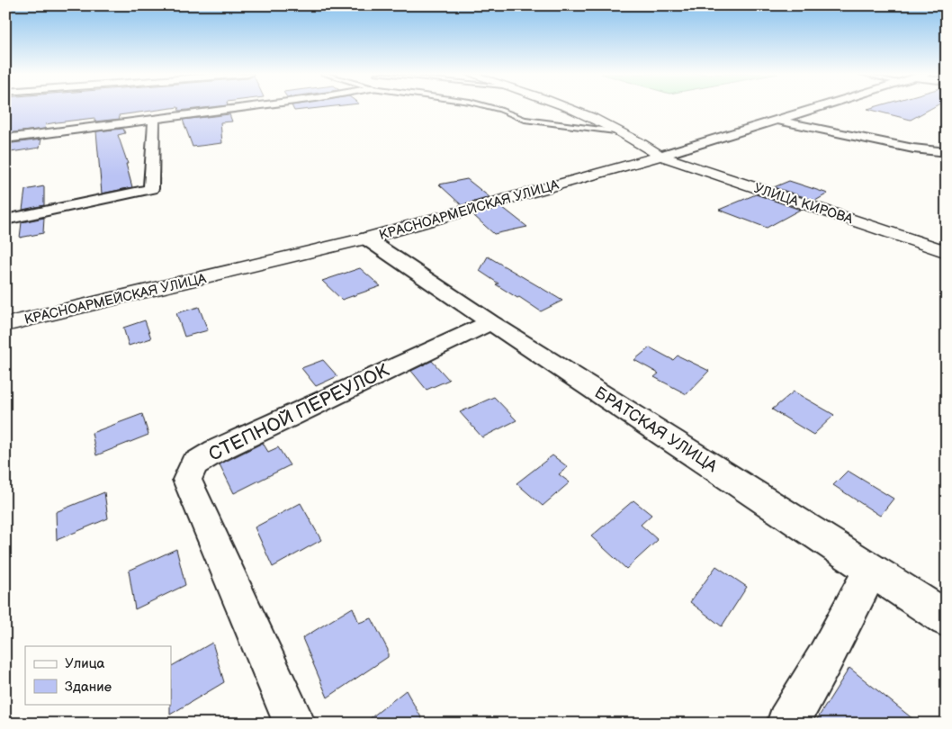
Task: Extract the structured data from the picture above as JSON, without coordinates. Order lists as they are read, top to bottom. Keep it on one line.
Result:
{"streets":{"street":["УЛИЦА КИРОВА","КРАСНОАРМЕЙСКАЯ УЛИЦА","СТЕПНОЙ ПЕРЕУЛОК","БРАТСКАЯ УЛИЦА"]},"crossings":[["УЛИЦА КИРОВА","КРАСНОАРМЕЙСКАЯ УЛИЦА"],["КРАСНОАРМЕЙСКАЯ УЛИЦА","БРАТСКАЯ УЛИЦА"],["СТЕПНОЙ ПЕРЕУЛОК","БРАТСКАЯ УЛИЦА"]],"legend":["Улица","Здание"]}
